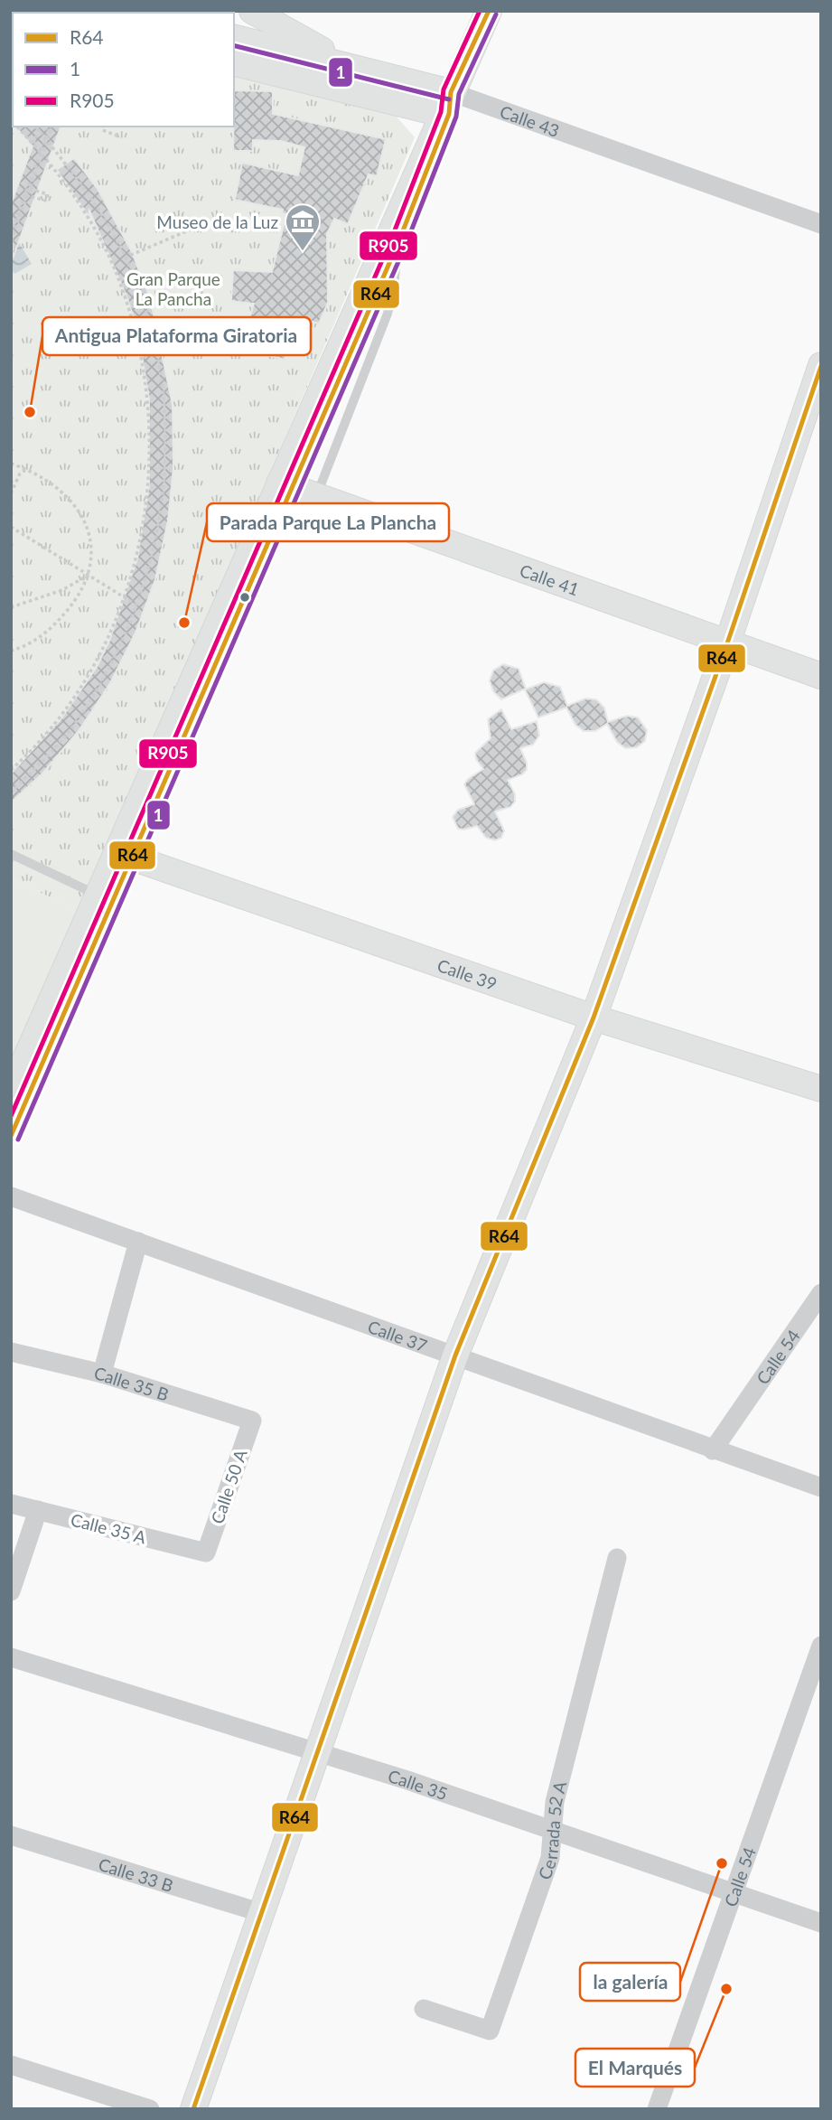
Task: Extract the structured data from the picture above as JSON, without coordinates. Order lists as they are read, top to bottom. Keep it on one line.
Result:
{"streets":{"main road":["Calle 43","Calle 41","Calle 39"],"street":["Calle 37","Calle 54","Calle 35 B","Calle 50 A","Calle 35 A","Calle 35","Cerrada 52 A","Calle 33 B"]},"crossings":[["Calle 37","Calle 54"],["Calle 54","Calle 35"],["Calle 35 B","Calle 50 A"],["Calle 50 A","Calle 35 A"],["Calle 35","Cerrada 52 A"]],"parks":["Gran Parque La Pancha"],"places":{"museum":["Museo de la Luz"],"other":["Antigua Plataforma Giratoria","Parada Parque La Plancha","la galería","El Marqués"]},"lines":["transit line R64","transit line R905","transit line 1"],"legend":["R64","1","R905"]}
